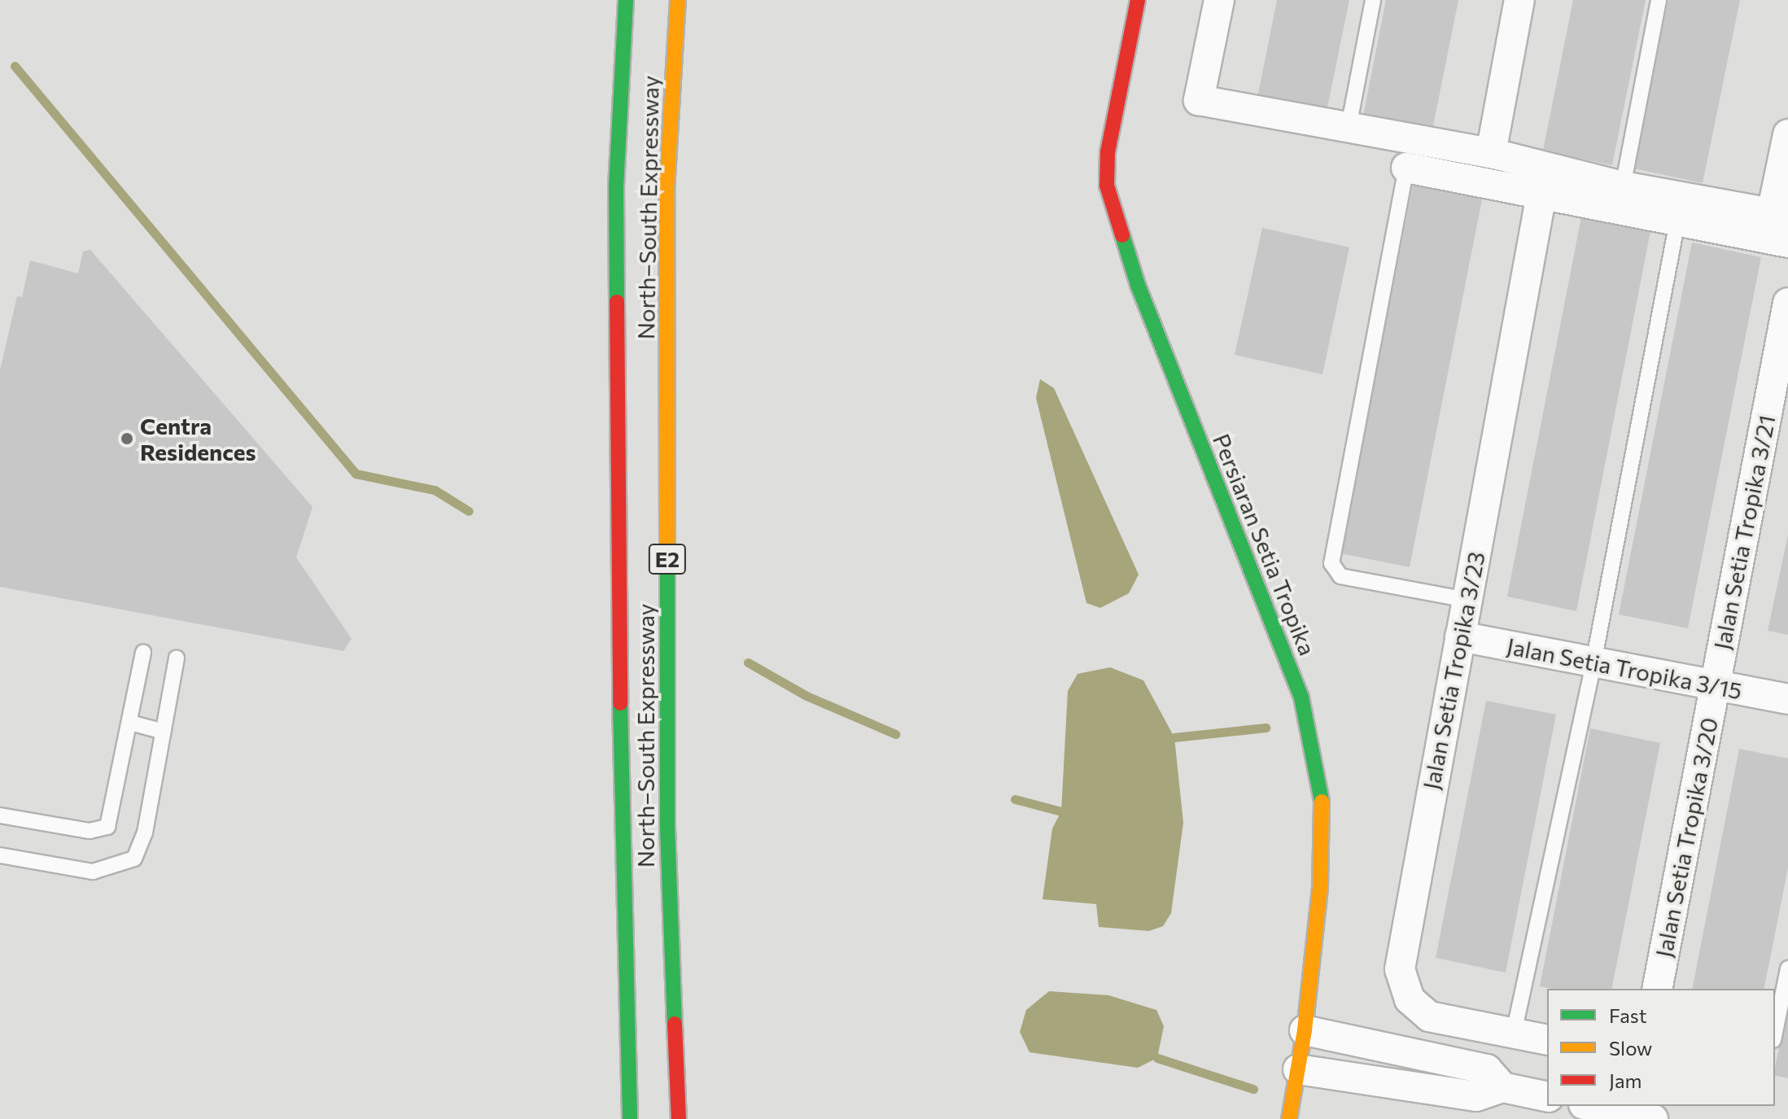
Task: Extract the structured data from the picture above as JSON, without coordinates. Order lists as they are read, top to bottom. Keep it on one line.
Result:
{"streets":{"main road":["North–South Expressway","Persiaran Setia Tropika","E2"],"street":["Jalan Setia Tropika 3/21","Jalan Setia Tropika 3/15","Jalan Setia Tropika 3/23","Jalan Setia Tropika 3/20"]},"crossings":[["Jalan Setia Tropika 3/21","Jalan Setia Tropika 3/15"],["Jalan Setia Tropika 3/21","Jalan Setia Tropika 3/20"],["Jalan Setia Tropika 3/15","Jalan Setia Tropika 3/23"],["Jalan Setia Tropika 3/15","Jalan Setia Tropika 3/20"]],"places":["Centra Residences"],"legend":["Fast","Slow","Jam"]}
